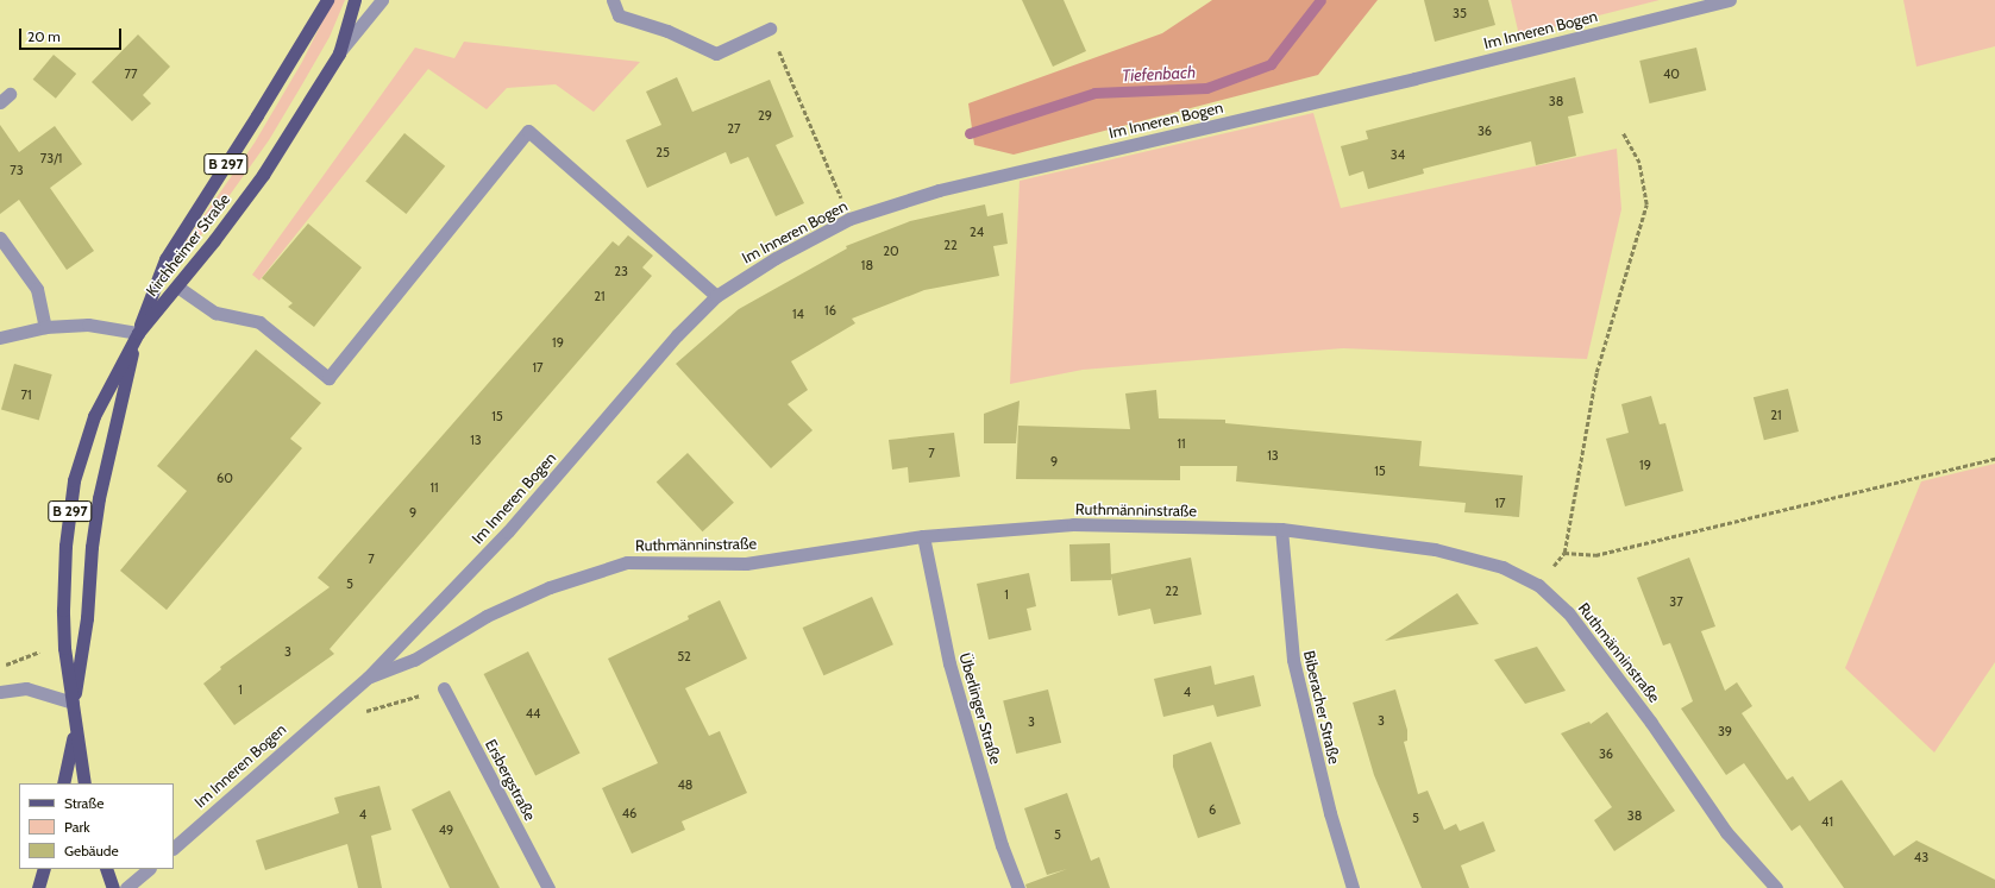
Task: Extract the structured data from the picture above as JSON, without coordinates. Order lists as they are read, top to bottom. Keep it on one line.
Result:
{"streets":{"main road":["B 297","Kirchheimer Straße"],"street":["Im Inneren Bogen","Ruthmänninstraße","Biberacher Straße","Überlinger Straße","Ersbergstraße"]},"crossings":[["Im Inneren Bogen","Ruthmänninstraße"],["Ruthmänninstraße","Biberacher Straße"],["Ruthmänninstraße","Überlinger Straße"]],"water":["Tiefenbach"],"house_numbers":["35","77","40","38","29","27","36","25","34","73/1","73","24","22","20","18","23","21","16","14","19","17","71","21","15","13","11","7","13","9","19","15","60","11","17","9","7","5","22","1","37","3","52","1","4","44","3","3","39","36","48","6","46","4","38","5","41","49","5","43"],"legend":["Straße","Park","Gebäude"],"scale_bar":"20 m"}
